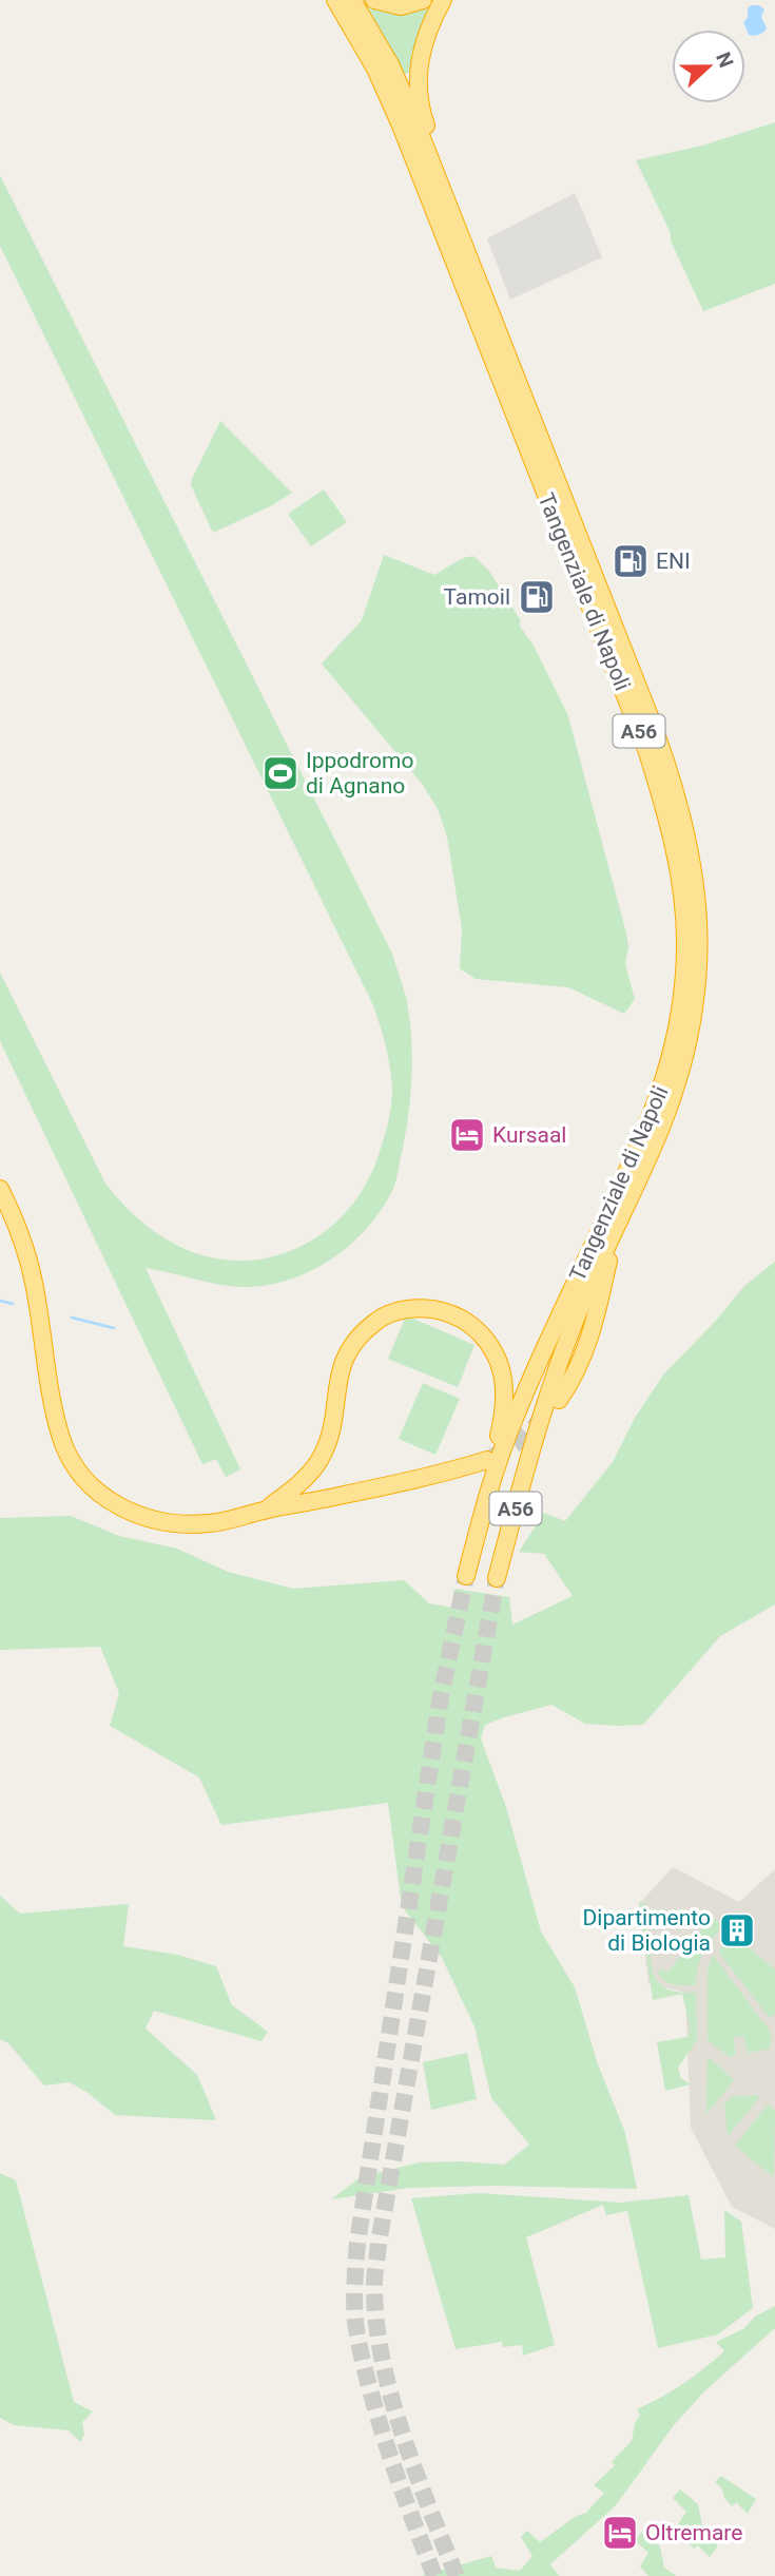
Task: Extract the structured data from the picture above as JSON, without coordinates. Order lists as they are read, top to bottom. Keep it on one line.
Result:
{"streets":{"highway":["Tangenziale di Napoli","A56"]},"places":{"fuel station":["ENI","Tamoil"],"sports":["Ippodromo di Agnano"],"hotel":["Kursaal","Oltremare"],"building":["Dipartimento di Biologia"]},"north":"right"}
